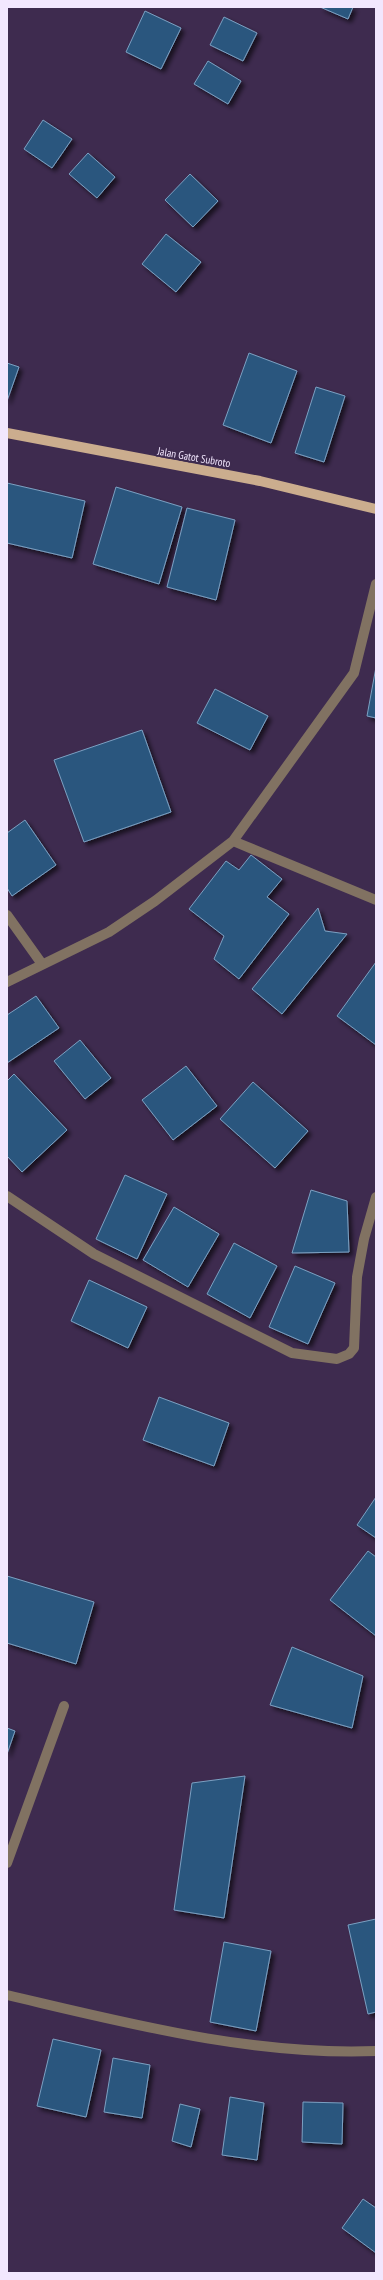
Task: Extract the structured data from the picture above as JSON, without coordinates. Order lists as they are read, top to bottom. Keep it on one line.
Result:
{"streets":{"main road":["Jalan Gatot Subroto"]}}
